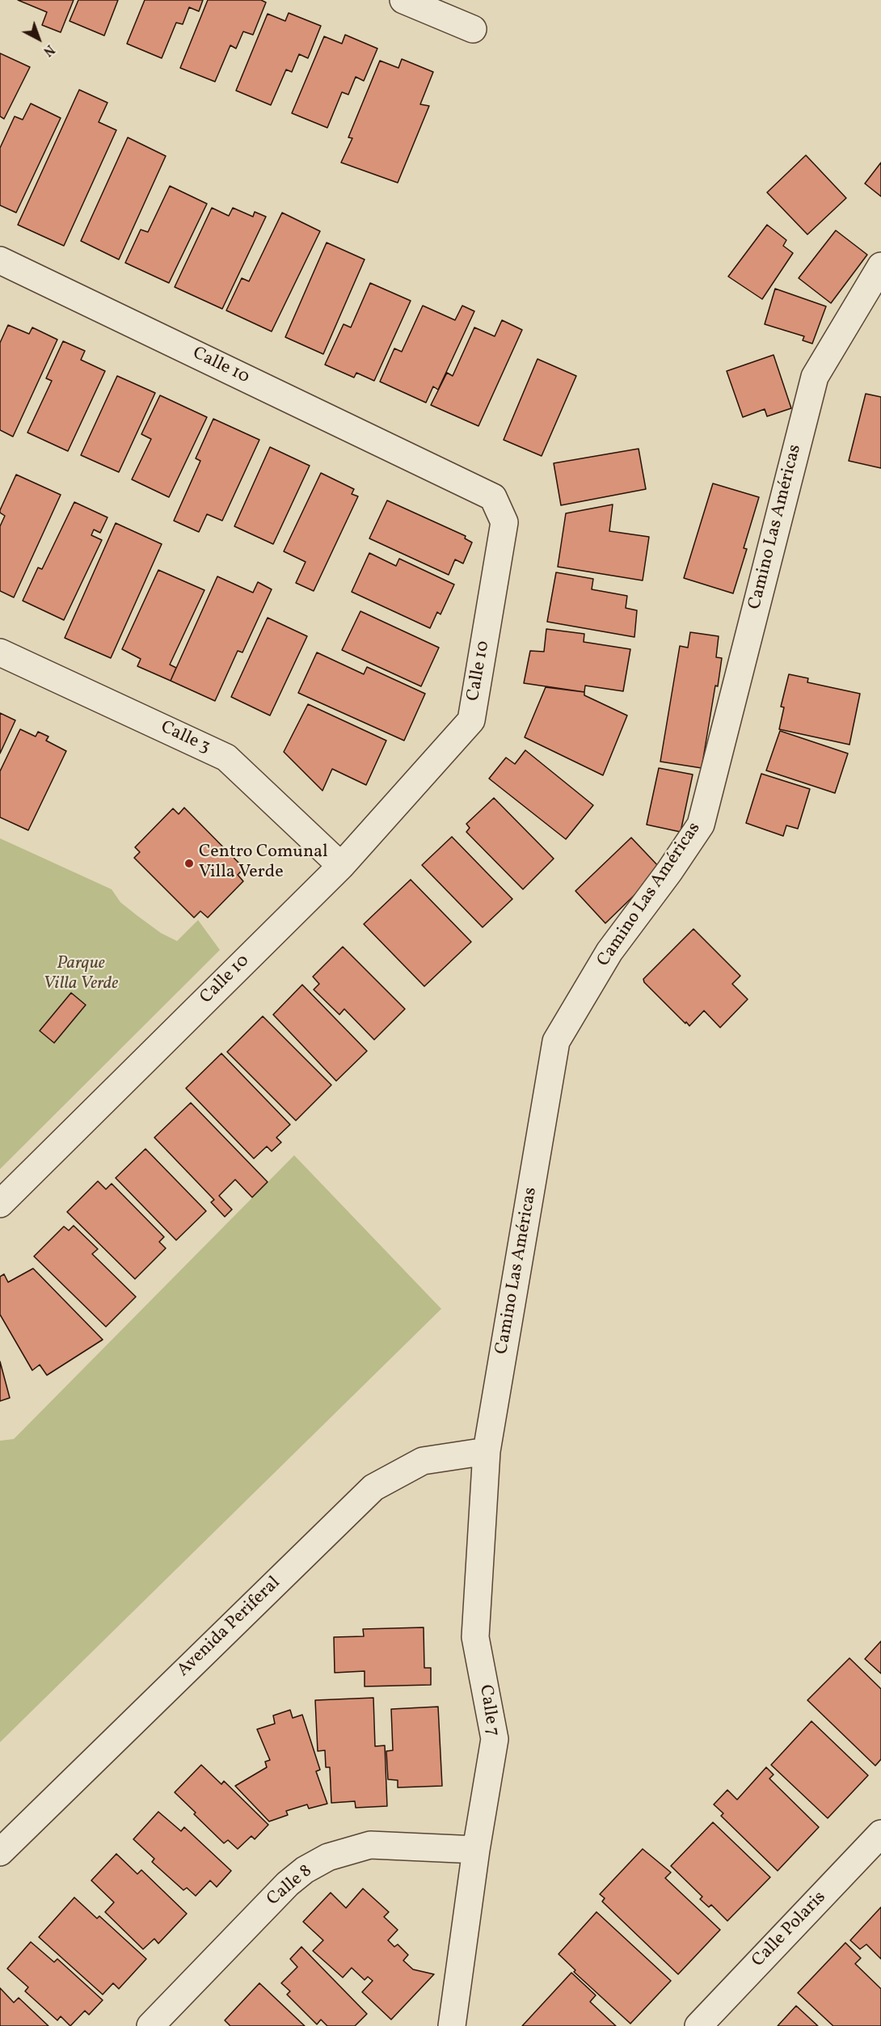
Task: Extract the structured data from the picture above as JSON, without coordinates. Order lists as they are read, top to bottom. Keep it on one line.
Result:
{"streets":{"street":["Calle 10","Camino Las Américas","Calle 3","Avenida Periferal","Calle 7","Calle 8","Calle Polaris"]},"crossings":[["Calle 10","Calle 3"],["Camino Las Américas","Avenida Periferal"],["Camino Las Américas","Calle 7"],["Avenida Periferal","Calle 7"],["Calle 7","Calle 8"]],"parks":["Parque Villa Verde"],"places":["Centro Comunal Villa Verde"],"north":"bottom right"}
